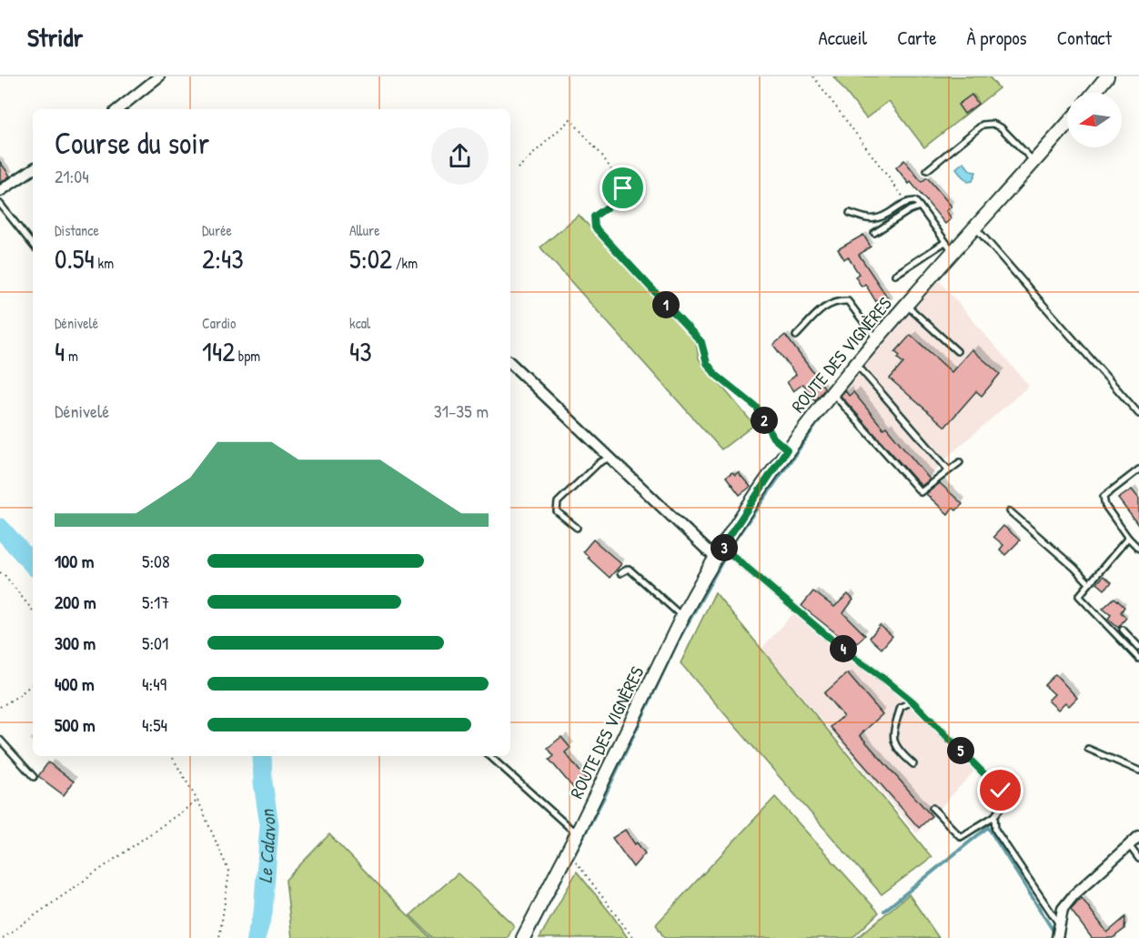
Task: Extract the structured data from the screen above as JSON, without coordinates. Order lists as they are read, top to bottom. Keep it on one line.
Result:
{"streets":{"street":["ROUTE DES VIGNÈRES"]},"water":["Le Calavon"],"north":"left","page":{"header":"Stridr","nav":["Accueil","Carte","À propos","Contact"],"heading":["Course du soir","21:04"],"stats":[["Distance","0.54 km"],["Durée","2:43"],["Allure","5:02 /km"],["Dénivelé","4 m"],["Cardio","142 bpm"],["kcal","43"]],"pins":["1","2","3","4","5"],"chart":["Dénivelé","31–35 m"],"list":[{"name":"100 m","note":"5:08"},{"name":"200 m","note":"5:17"},{"name":"300 m","note":"5:01"},{"name":"400 m","note":"4:49"},{"name":"500 m","note":"4:54"}]}}
